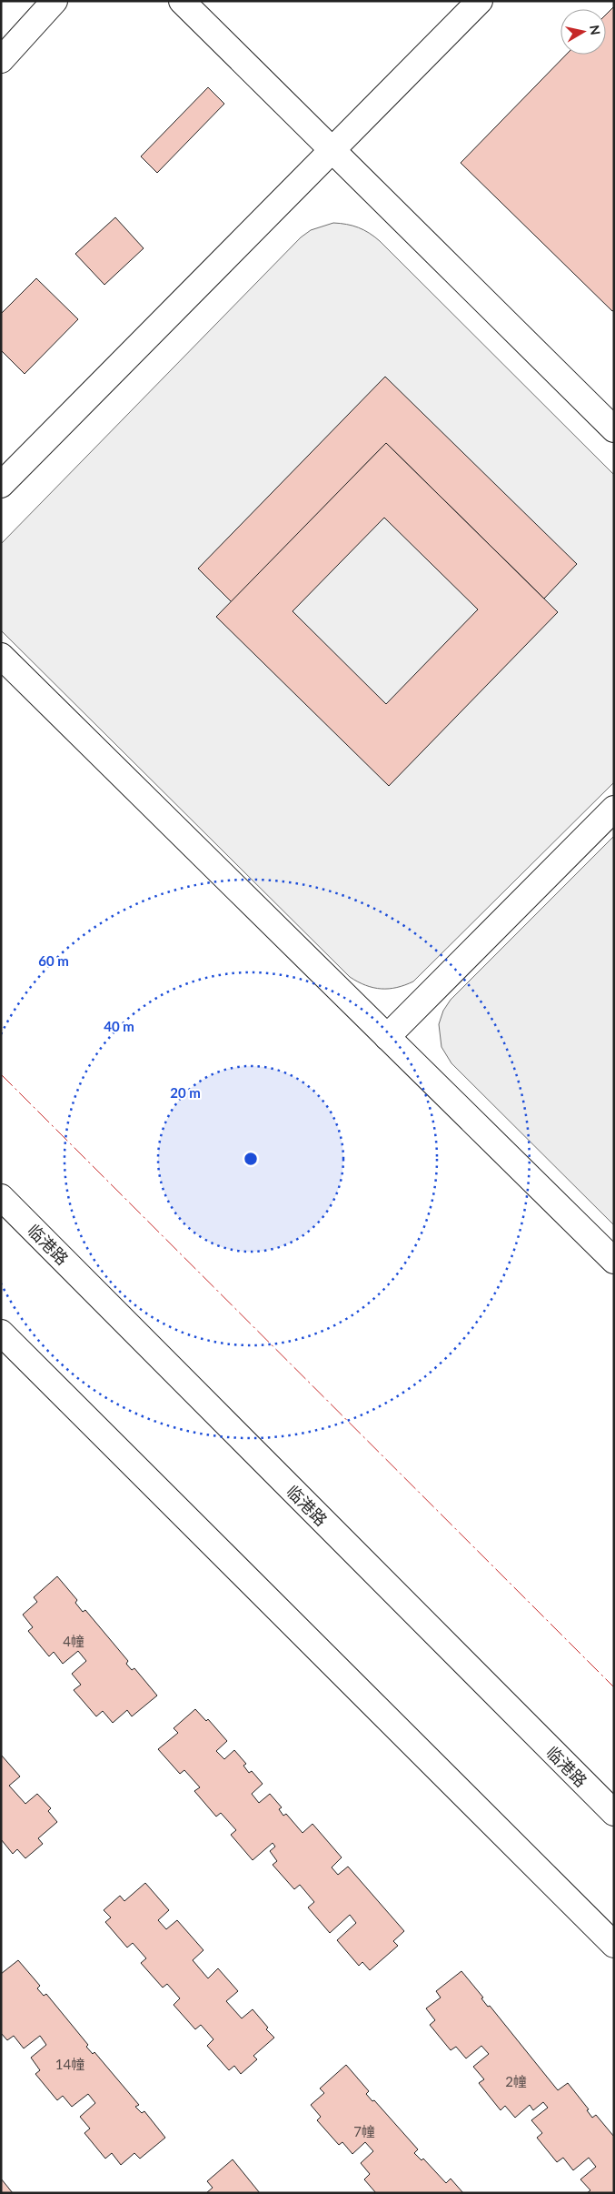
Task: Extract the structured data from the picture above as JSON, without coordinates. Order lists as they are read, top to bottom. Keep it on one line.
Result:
{"streets":{"main road":["临港路"]},"house_numbers":["4幢","14幢","2幢","7幢"],"north":"right","rings":["60 m","40 m","20 m"]}
